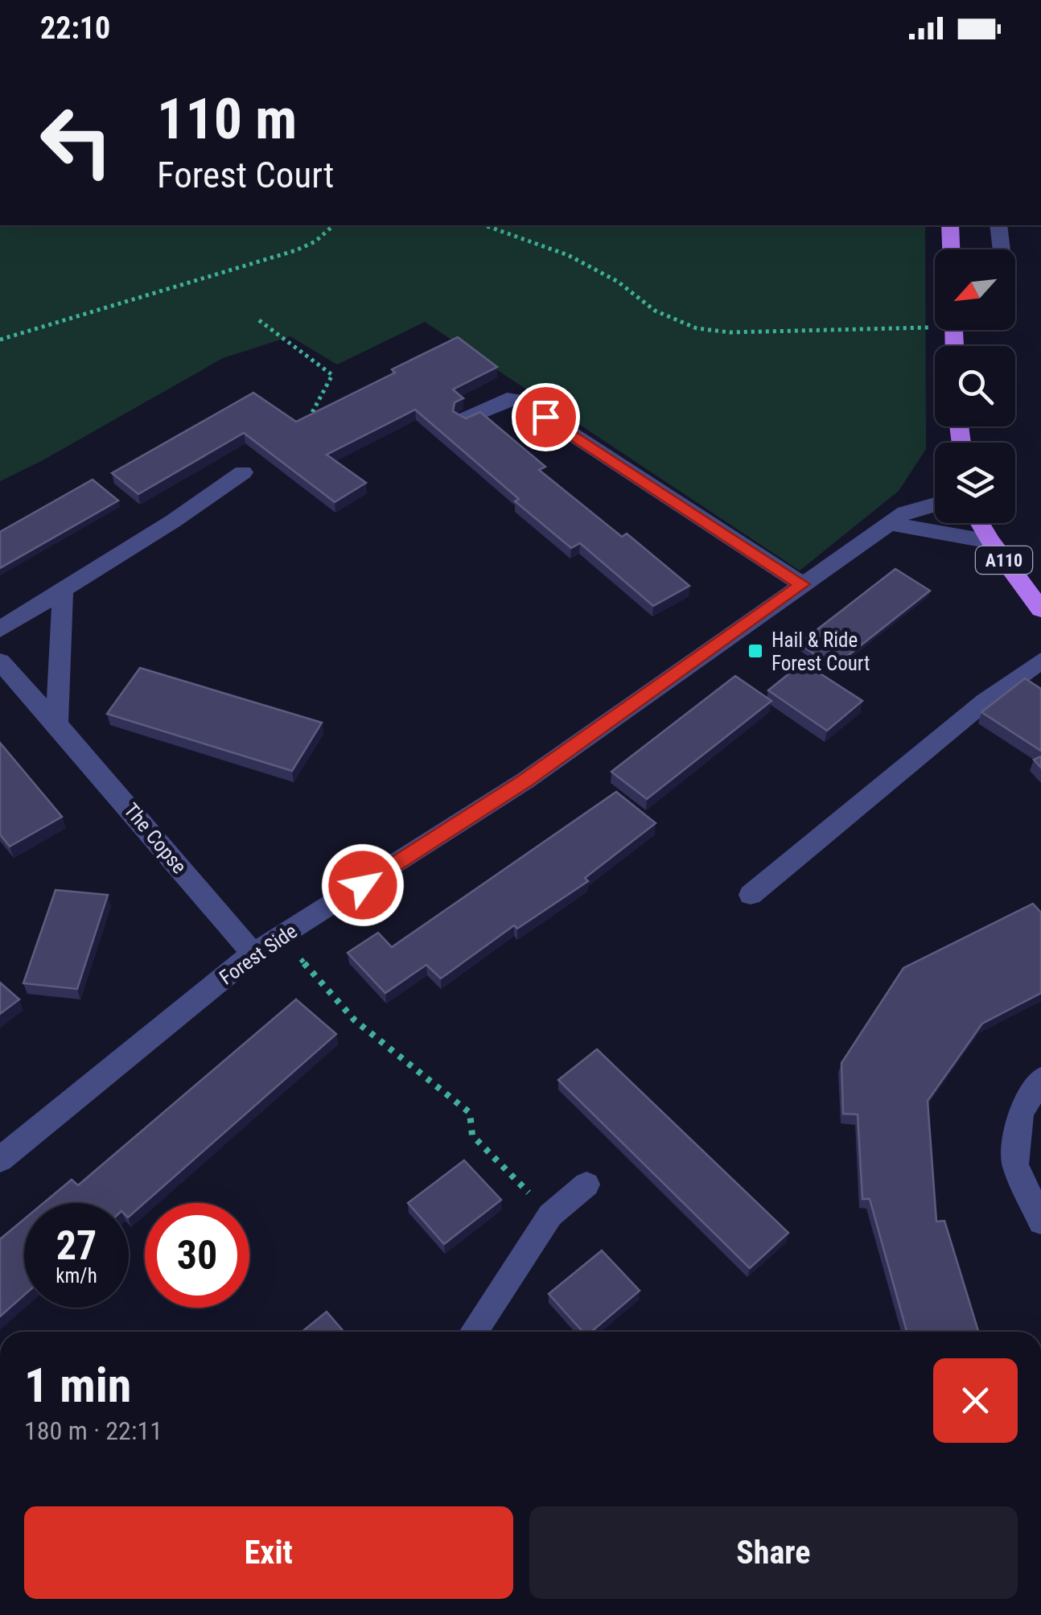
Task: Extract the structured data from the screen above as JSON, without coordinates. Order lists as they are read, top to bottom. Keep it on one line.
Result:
{"streets":{"main road":["A110"],"street":["The Copse","Forest Side"]},"crossings":[["The Copse","Forest Side"]],"places":{"transit":["Hail & Ride Forest Court"]},"north":"bottom left","page":{"status":"22:10","turn":["110 m","Forest Court"],"speed":"27 km/h","limit":"30","heading":["1 min","180 m · 22:11"],"buttons":["Exit","Share"]}}
